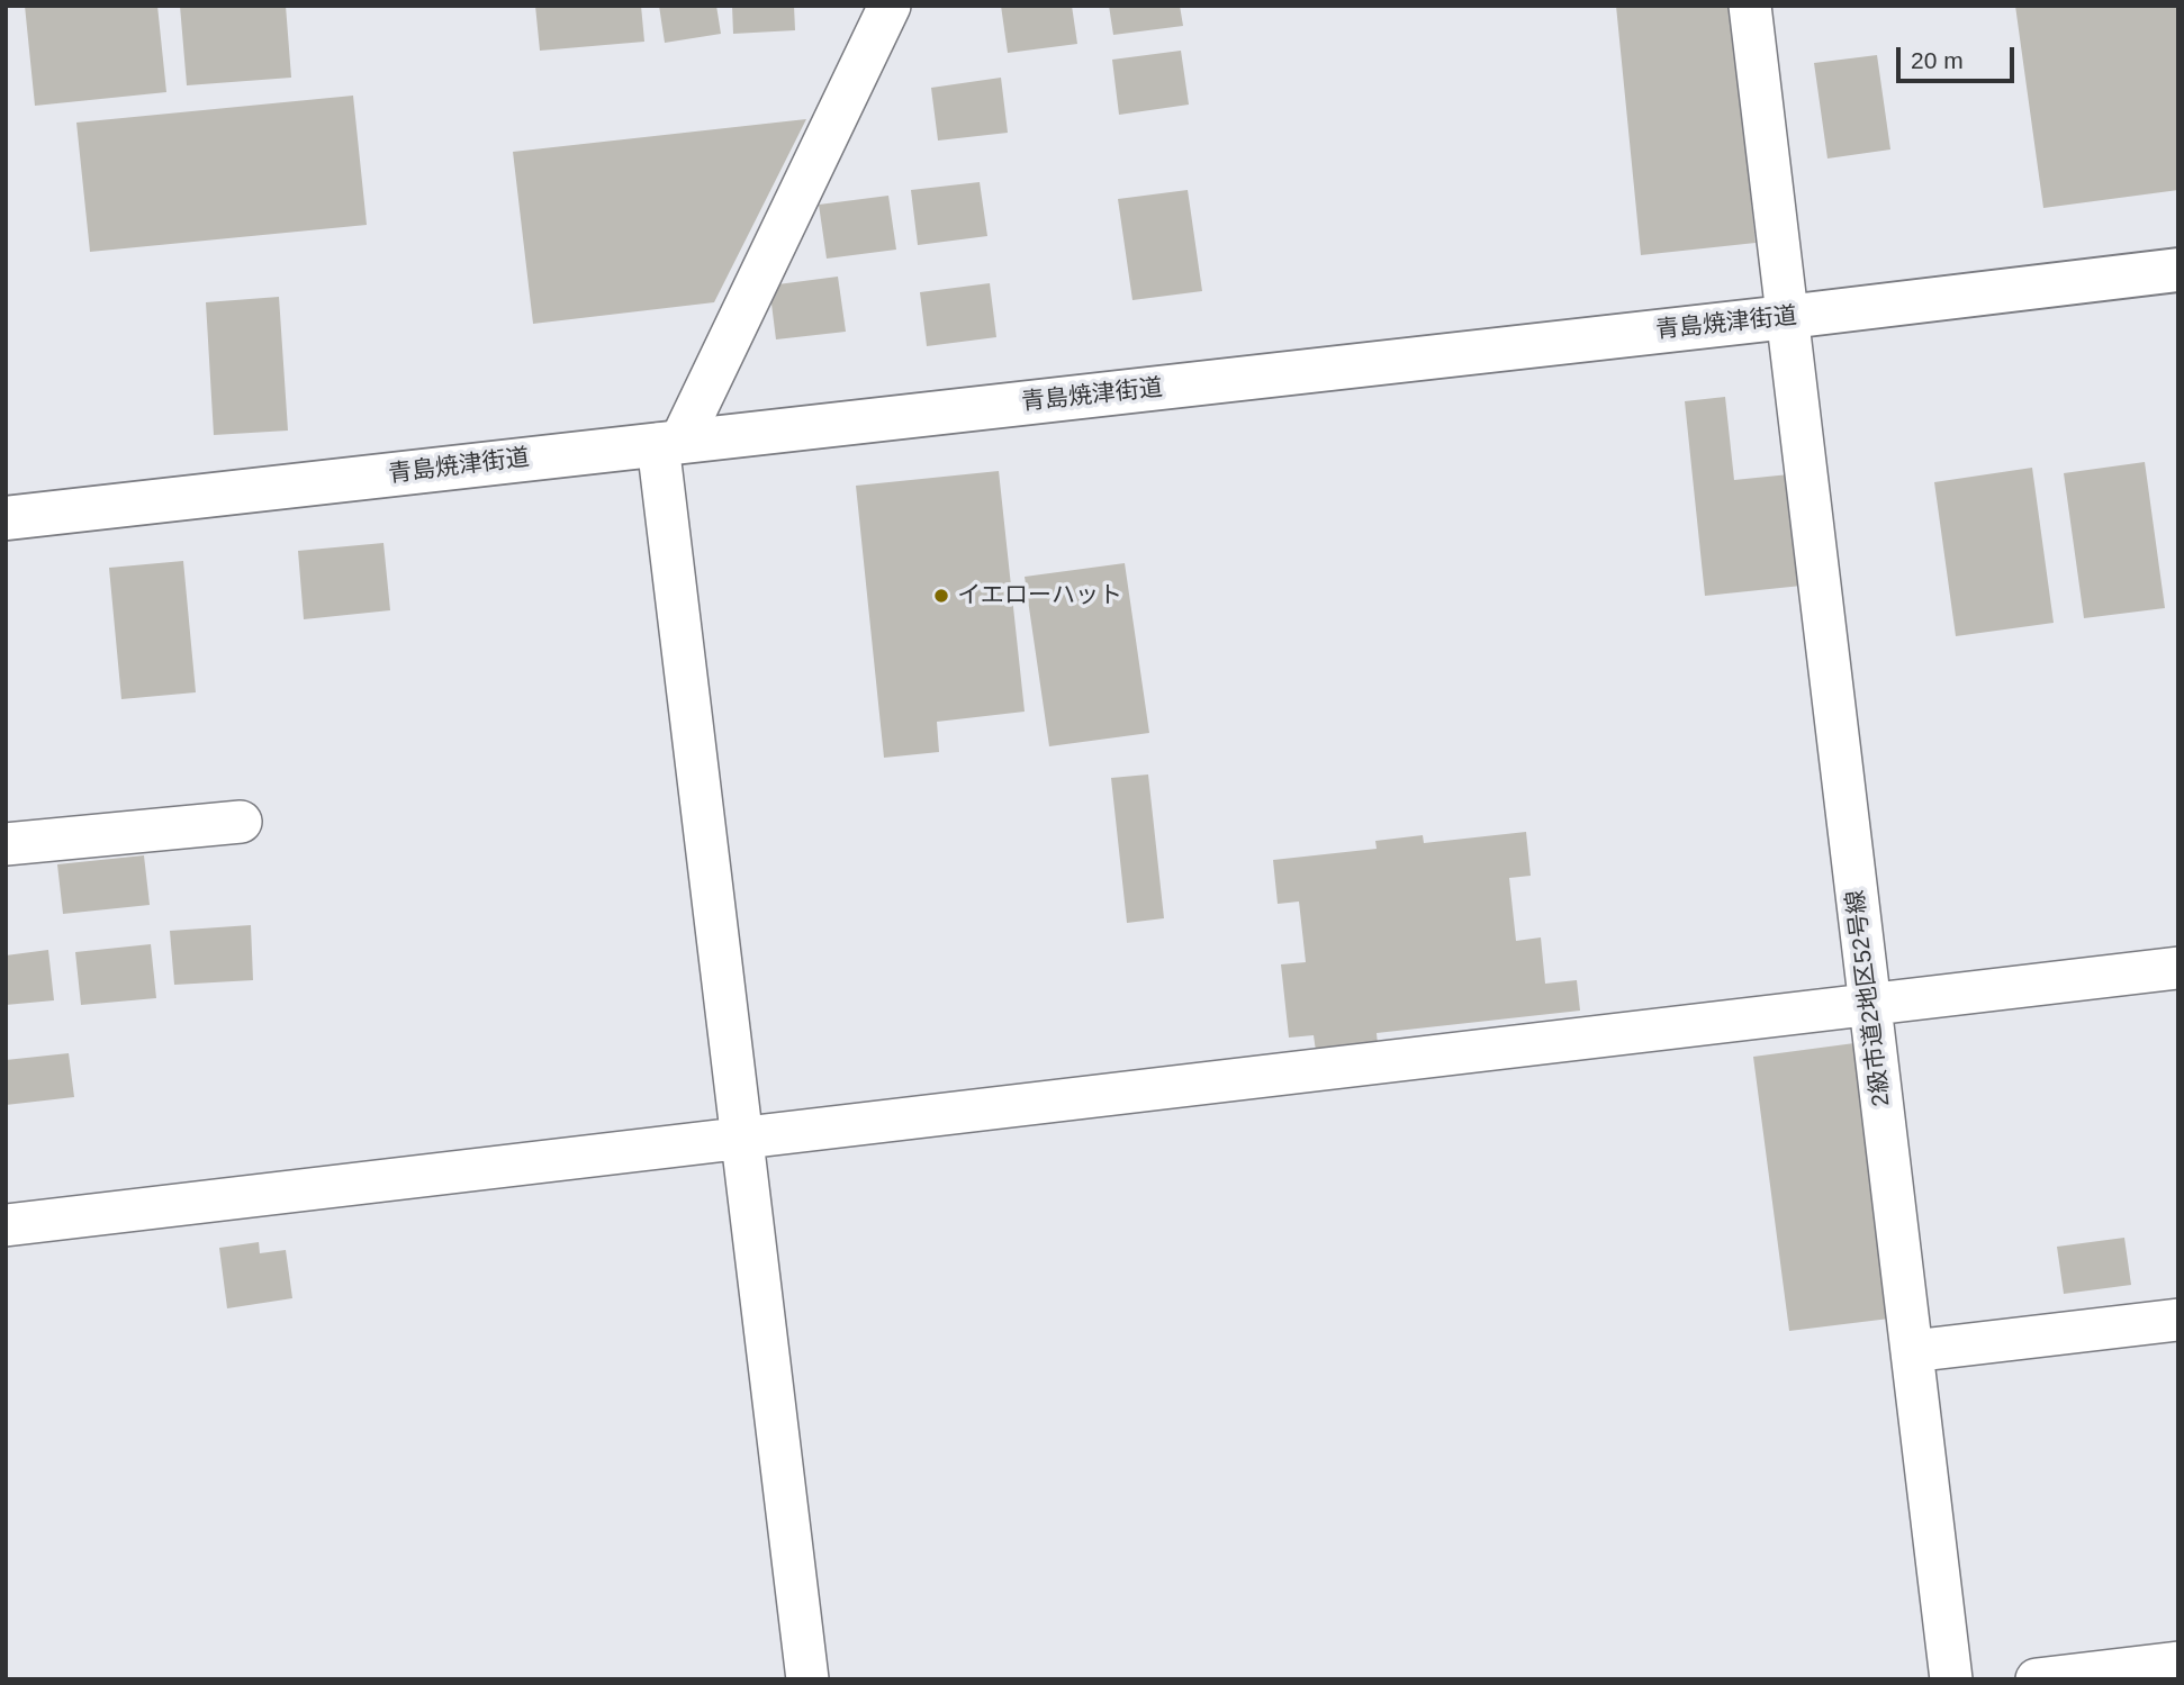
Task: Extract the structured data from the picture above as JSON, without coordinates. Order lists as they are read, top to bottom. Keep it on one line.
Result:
{"streets":{"main road":["青島焼津街道"],"street":["2級市道2地区52号線"]},"crossings":[["青島焼津街道","2級市道2地区52号線"]],"places":["イエローハット"],"scale_bar":"20 m"}
